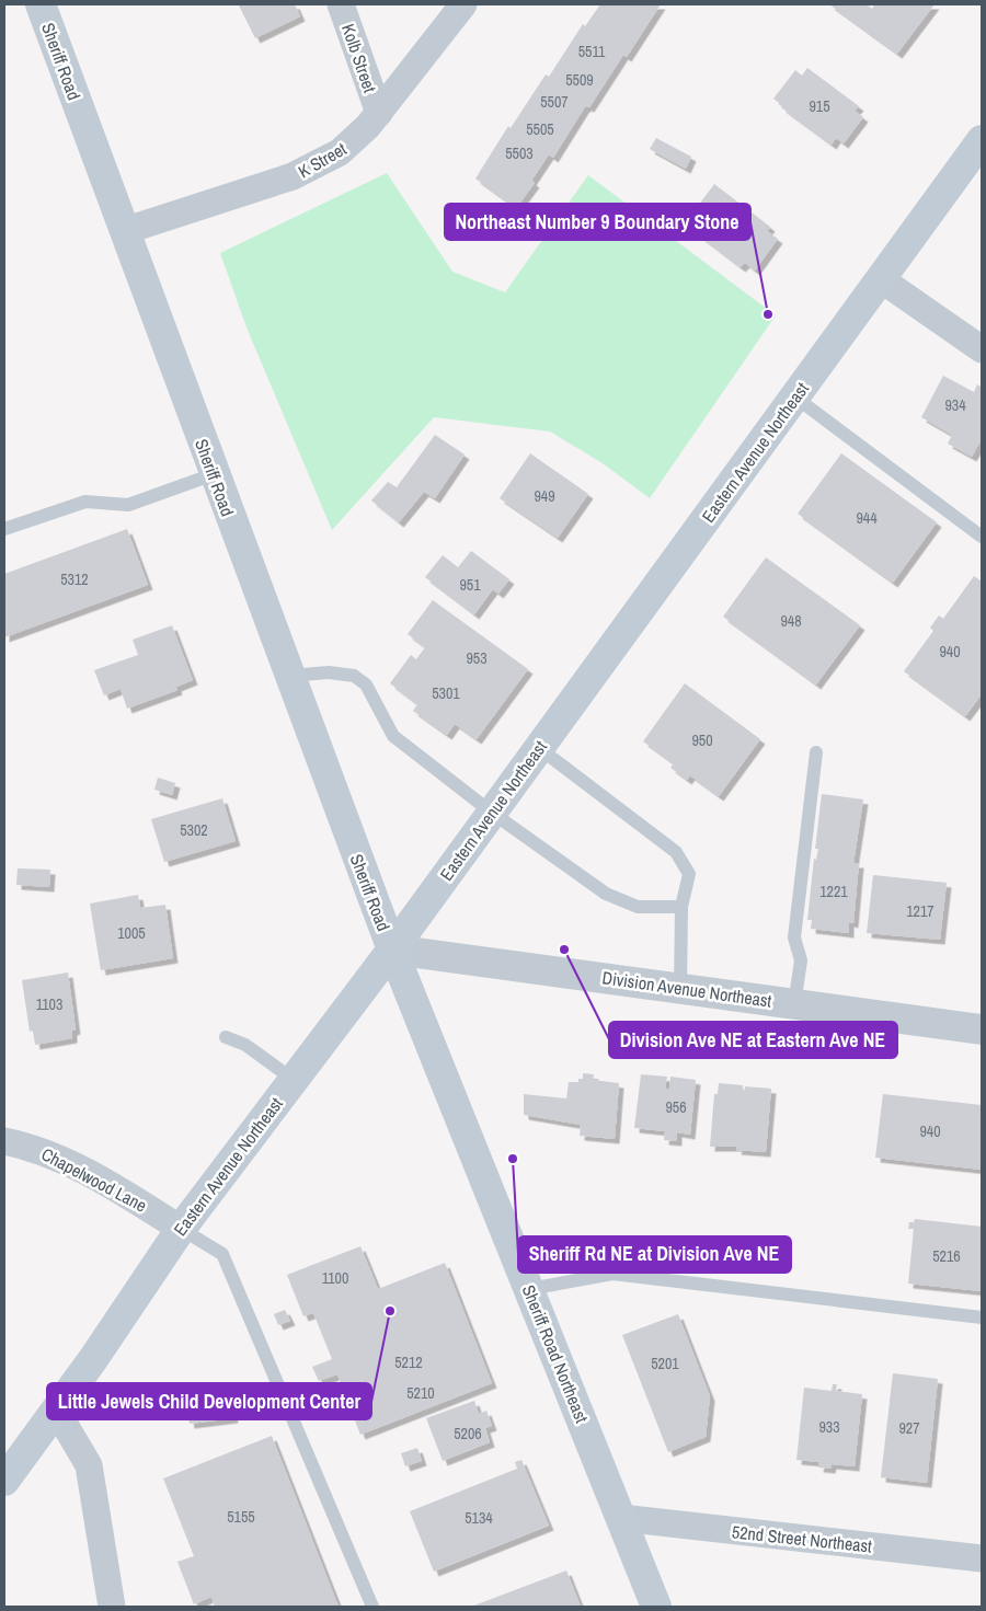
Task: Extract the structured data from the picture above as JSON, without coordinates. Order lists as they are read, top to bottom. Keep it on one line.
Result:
{"streets":{"main road":["Sheriff Road","Eastern Avenue Northeast","Sheriff Road Northeast"],"street":["Kolb Street","K Street","Division Avenue Northeast","Chapelwood Lane","52nd Street Northeast"]},"crossings":[["Kolb Street","K Street"],["Sheriff Road","K Street"],["Sheriff Road","Eastern Avenue Northeast"],["Sheriff Road","Division Avenue Northeast"],["Sheriff Road","Sheriff Road Northeast"],["Eastern Avenue Northeast","Division Avenue Northeast"],["Eastern Avenue Northeast","Chapelwood Lane"],["Eastern Avenue Northeast","Sheriff Road Northeast"],["Division Avenue Northeast","Sheriff Road Northeast"],["Sheriff Road Northeast","52nd Street Northeast"]],"places":["Northeast Number 9 Boundary Stone","Division Ave NE at Eastern Ave NE","Sheriff Rd NE at Division Ave NE","Little Jewels Child Development Center"],"house_numbers":["5511","5509","5507","915","5505","5503","934","949","944","5312","951","948","940","953","5301","950","5302","1221","1217","1005","1103","956","940","5216","1100","5212","5201","5210","933","927","5206","5155","5134"]}
